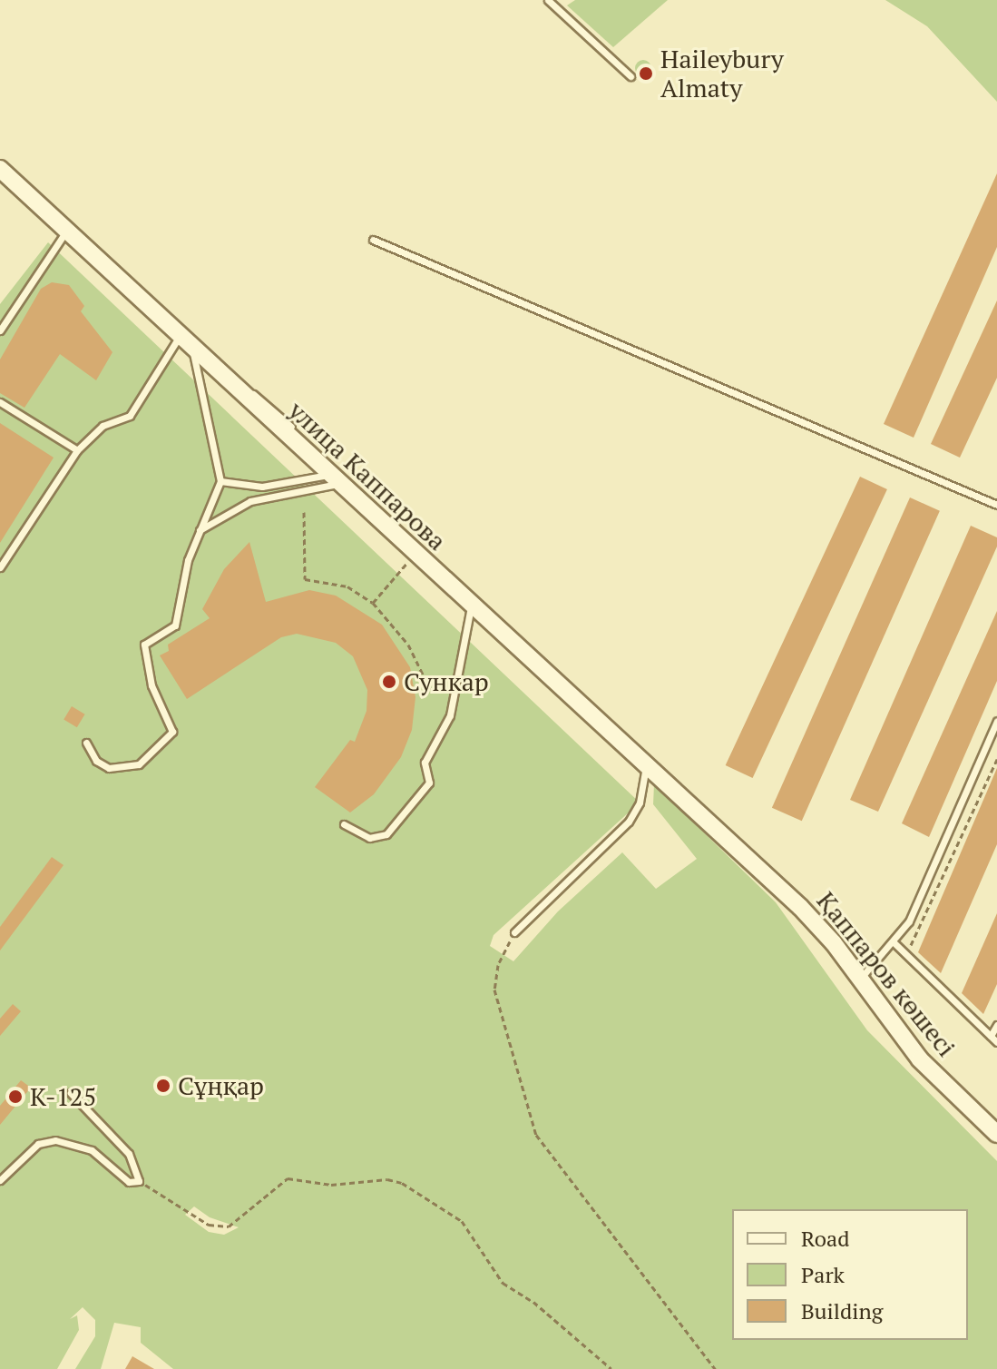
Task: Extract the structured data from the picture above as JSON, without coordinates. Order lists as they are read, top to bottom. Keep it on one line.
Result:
{"streets":{"street":["улица Каппарова","Қаппаров көшесі"]},"crossings":[["улица Каппарова","Қаппаров көшесі"]],"places":["Haileybury Almaty","Сункар","Сұңқар","K-125"],"legend":["Road","Park","Building"]}
